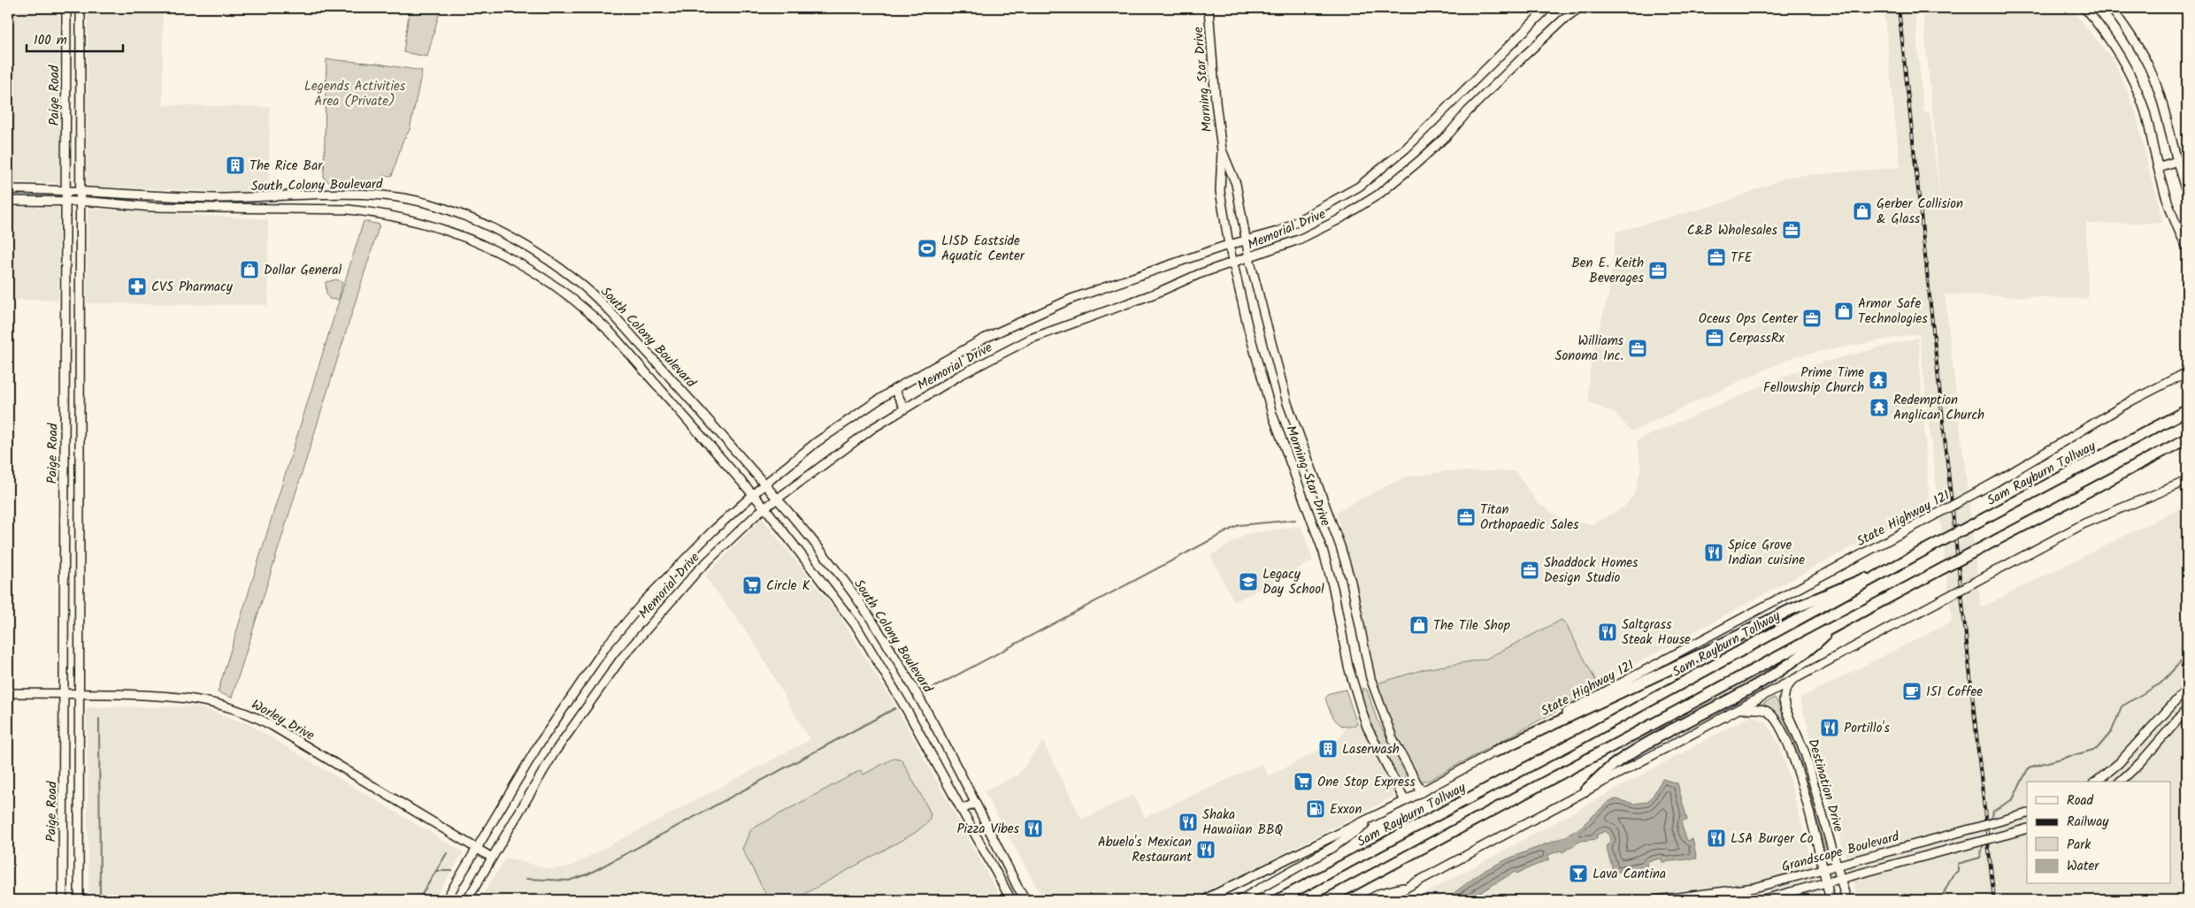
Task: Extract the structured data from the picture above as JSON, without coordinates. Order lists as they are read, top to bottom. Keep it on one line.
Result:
{"streets":{"highway":["Sam Rayburn Tollway"],"main road":["Morning Star Drive","Paige Road","South Colony Boulevard","Memorial Drive","State Highway 121","Worley Drive","Destination Drive","Grandscape Boulevard"]},"crossings":[["Morning Star Drive","Memorial Drive"],["Morning Star Drive","State Highway 121"],["Paige Road","South Colony Boulevard"],["Paige Road","Worley Drive"],["South Colony Boulevard","Memorial Drive"],["Memorial Drive","Worley Drive"],["Destination Drive","Grandscape Boulevard"]],"parks":["Legends Activities Area (Private)"],"places":{"building":["The Rice Bar","Laserwash"],"shop":["Gerber Collision & Glass","Dollar General","Armor Safe Technologies","The Tile Shop"],"office":["C&B Wholesales","TFE","Ben E. Keith Beverages","Oceus Ops Center","CerpassRx","Williams Sonoma Inc.","Titan Orthopaedic Sales","Shaddock Homes Design Studio"],"sports":["LISD Eastside Aquatic Center"],"pharmacy":["CVS Pharmacy"],"temple":["Prime Time Fellowship Church","Redemption Anglican Church"],"restaurant":["Spice Grove Indian cuisine","Saltgrass Steak House","Portillo's","Shaka Hawaiian BBQ","Pizza Vibes","LSA Burger Co","Abuelo's Mexican Restaurant"],"school or university":["Legacy Day School"],"supermarket":["Circle K","One Stop Express"],"cafe":["151 Coffee"],"fuel station":["Exxon"],"bar":["Lava Cantina"]},"legend":["Road","Railway","Park","Water"],"scale_bar":"100 m"}
